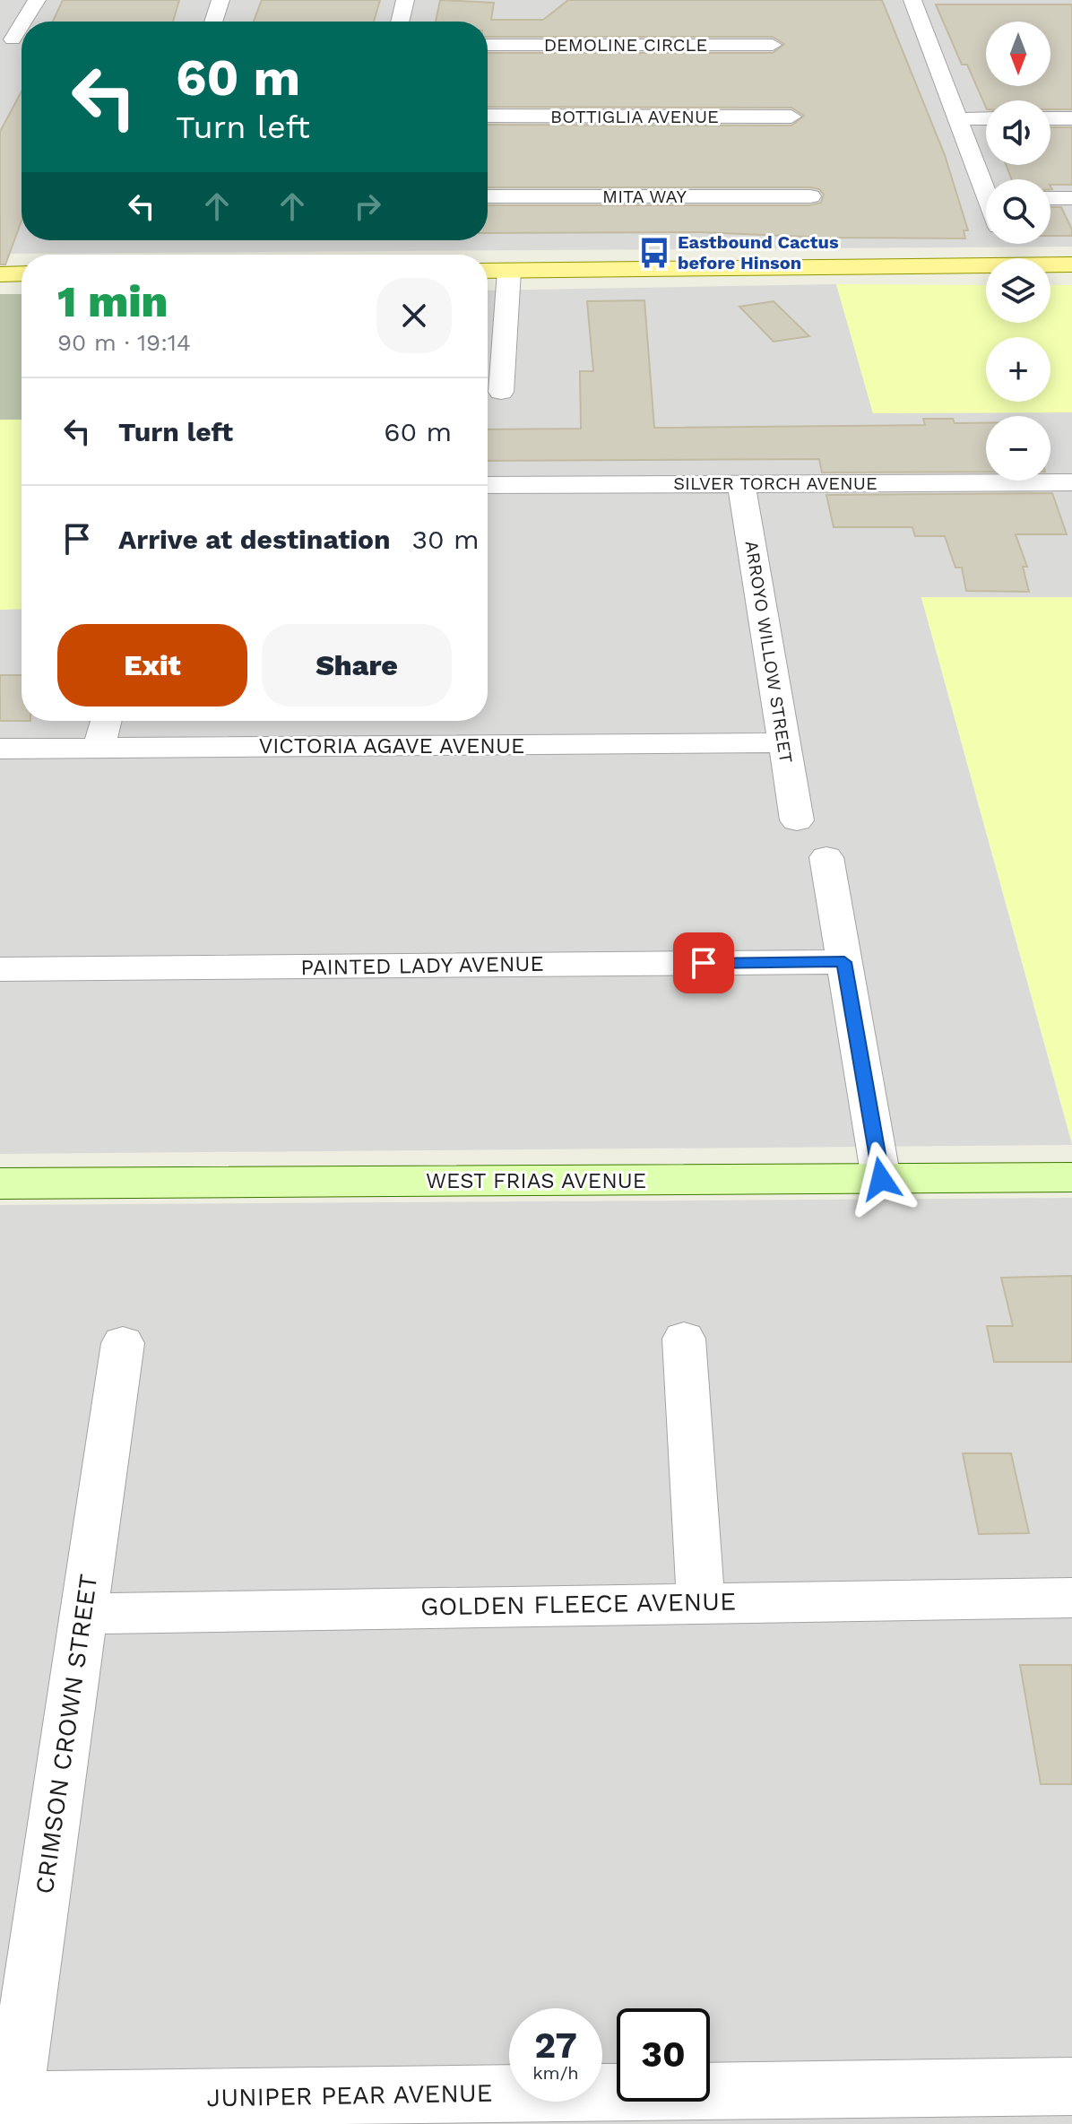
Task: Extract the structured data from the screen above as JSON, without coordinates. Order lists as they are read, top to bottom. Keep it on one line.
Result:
{"streets":{"street":["DEMOLINE CIRCLE","BOTTIGLIA AVENUE","MITA WAY","SILVER TORCH AVENUE","ARROYO WILLOW STREET","VICTORIA AGAVE AVENUE","PAINTED LADY AVENUE","WEST FRIAS AVENUE","GOLDEN FLEECE AVENUE","CRIMSON CROWN STREET","JUNIPER PEAR AVENUE"]},"crossings":[["SILVER TORCH AVENUE","ARROYO WILLOW STREET"],["ARROYO WILLOW STREET","VICTORIA AGAVE AVENUE"],["GOLDEN FLEECE AVENUE","CRIMSON CROWN STREET"],["CRIMSON CROWN STREET","JUNIPER PEAR AVENUE"]],"places":{"bus stop":["Eastbound Cactus before Hinson"]},"north":"bottom","page":{"map_buttons":["+","−"],"turn":["60 m","Turn left"],"heading":["1 min","90 m · 19:14"],"list":[{"name":"Turn left","value":"60 m"},{"name":"Arrive at destination","value":"30 m"}],"buttons":["Exit","Share"],"speed":"27 km/h","limit":"30"}}
